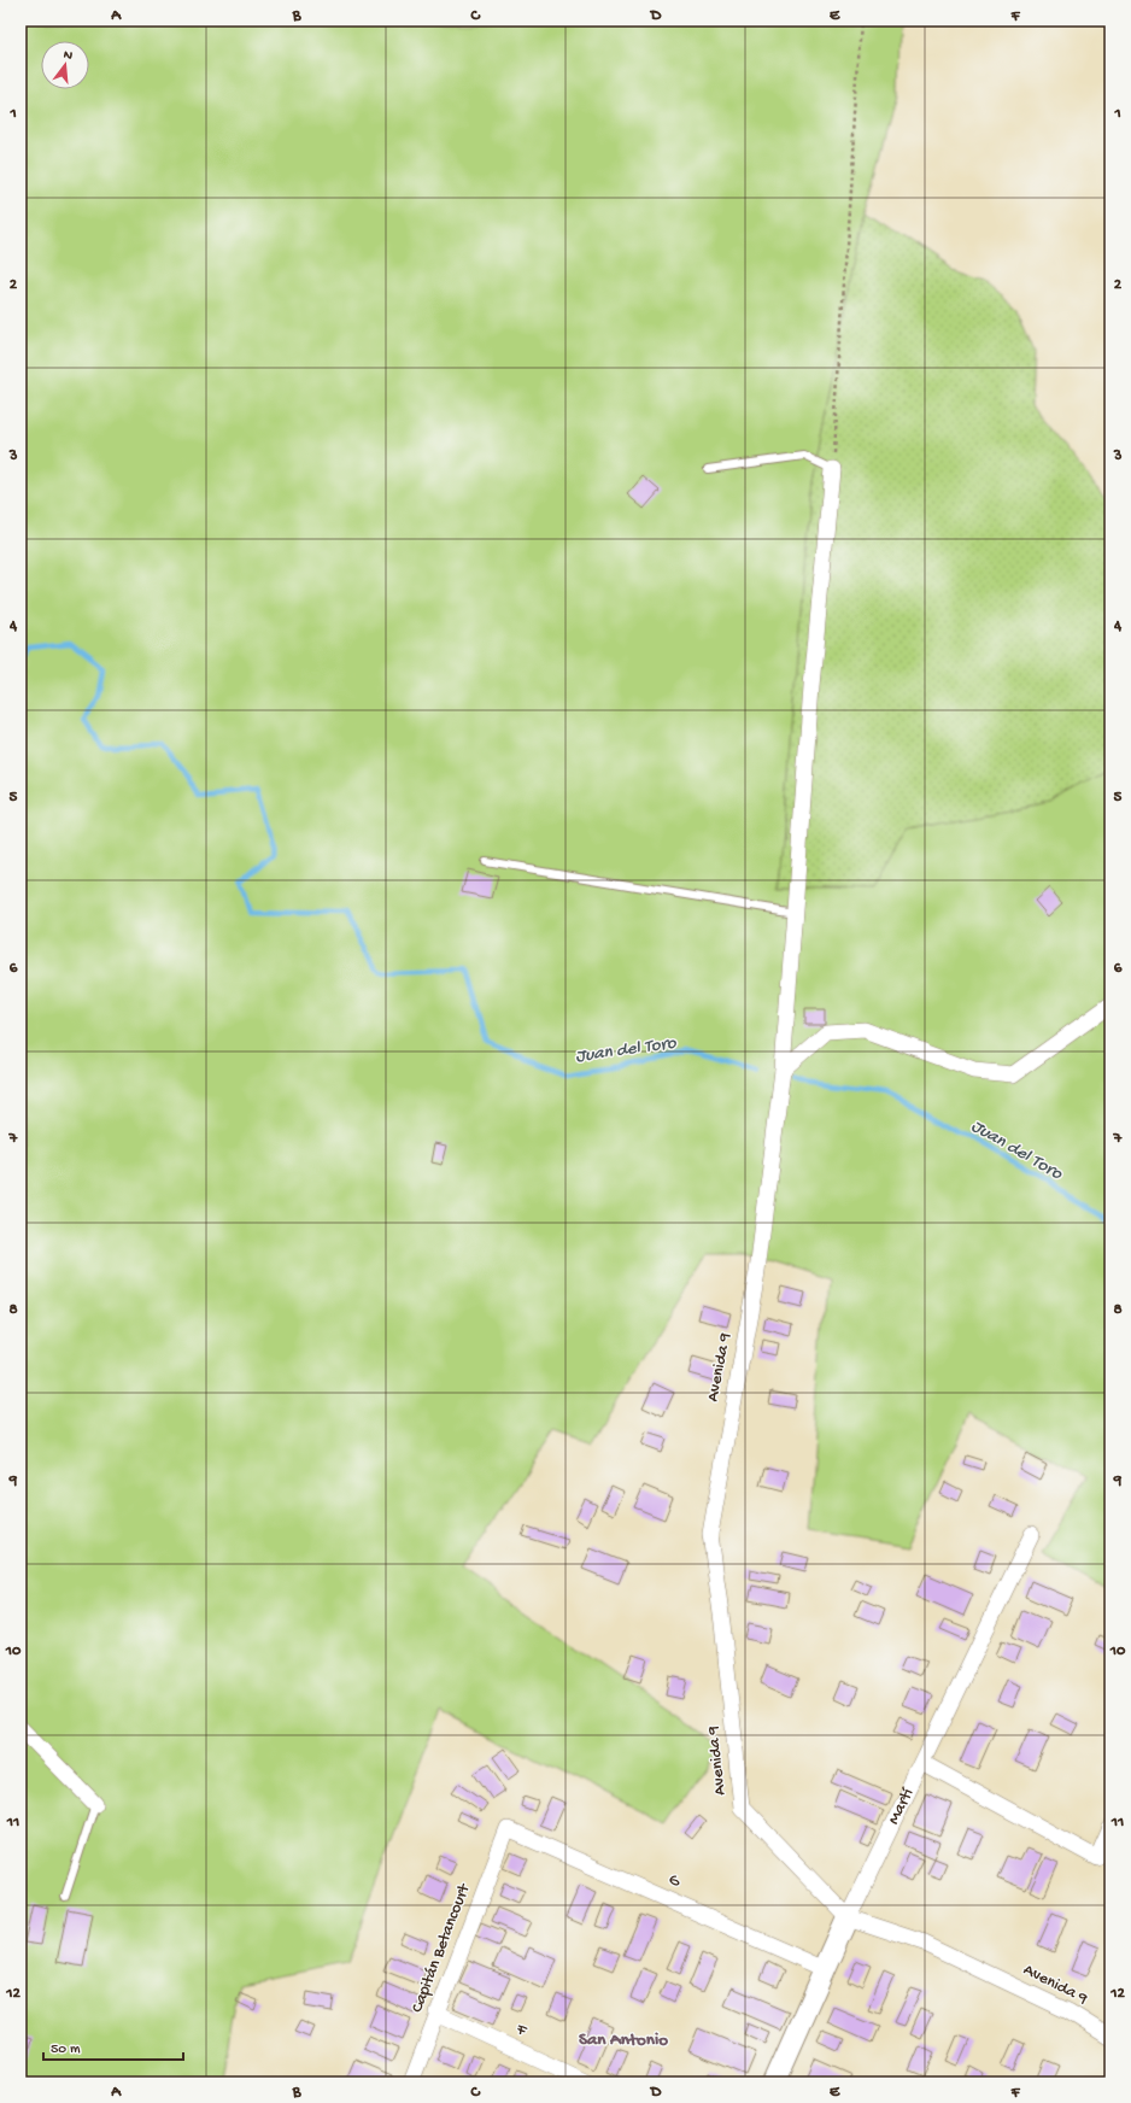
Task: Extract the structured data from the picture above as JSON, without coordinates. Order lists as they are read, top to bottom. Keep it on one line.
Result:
{"streets":{"street":["Avenida 9","Martí","G","Capitán Betancourt","F"]},"crossings":[["Avenida 9","Martí"],["Martí","G"],["G","Capitán Betancourt"],["Capitán Betancourt","F"]],"districts":["San Antonio"],"water":["Juan del Toro"],"scale_bar":"50 m","north":"top","grid":{"columns":["A","B","C","D","E","F"],"rows":["1","2","3","4","5","6","7","8","9","10","11","12"]}}
